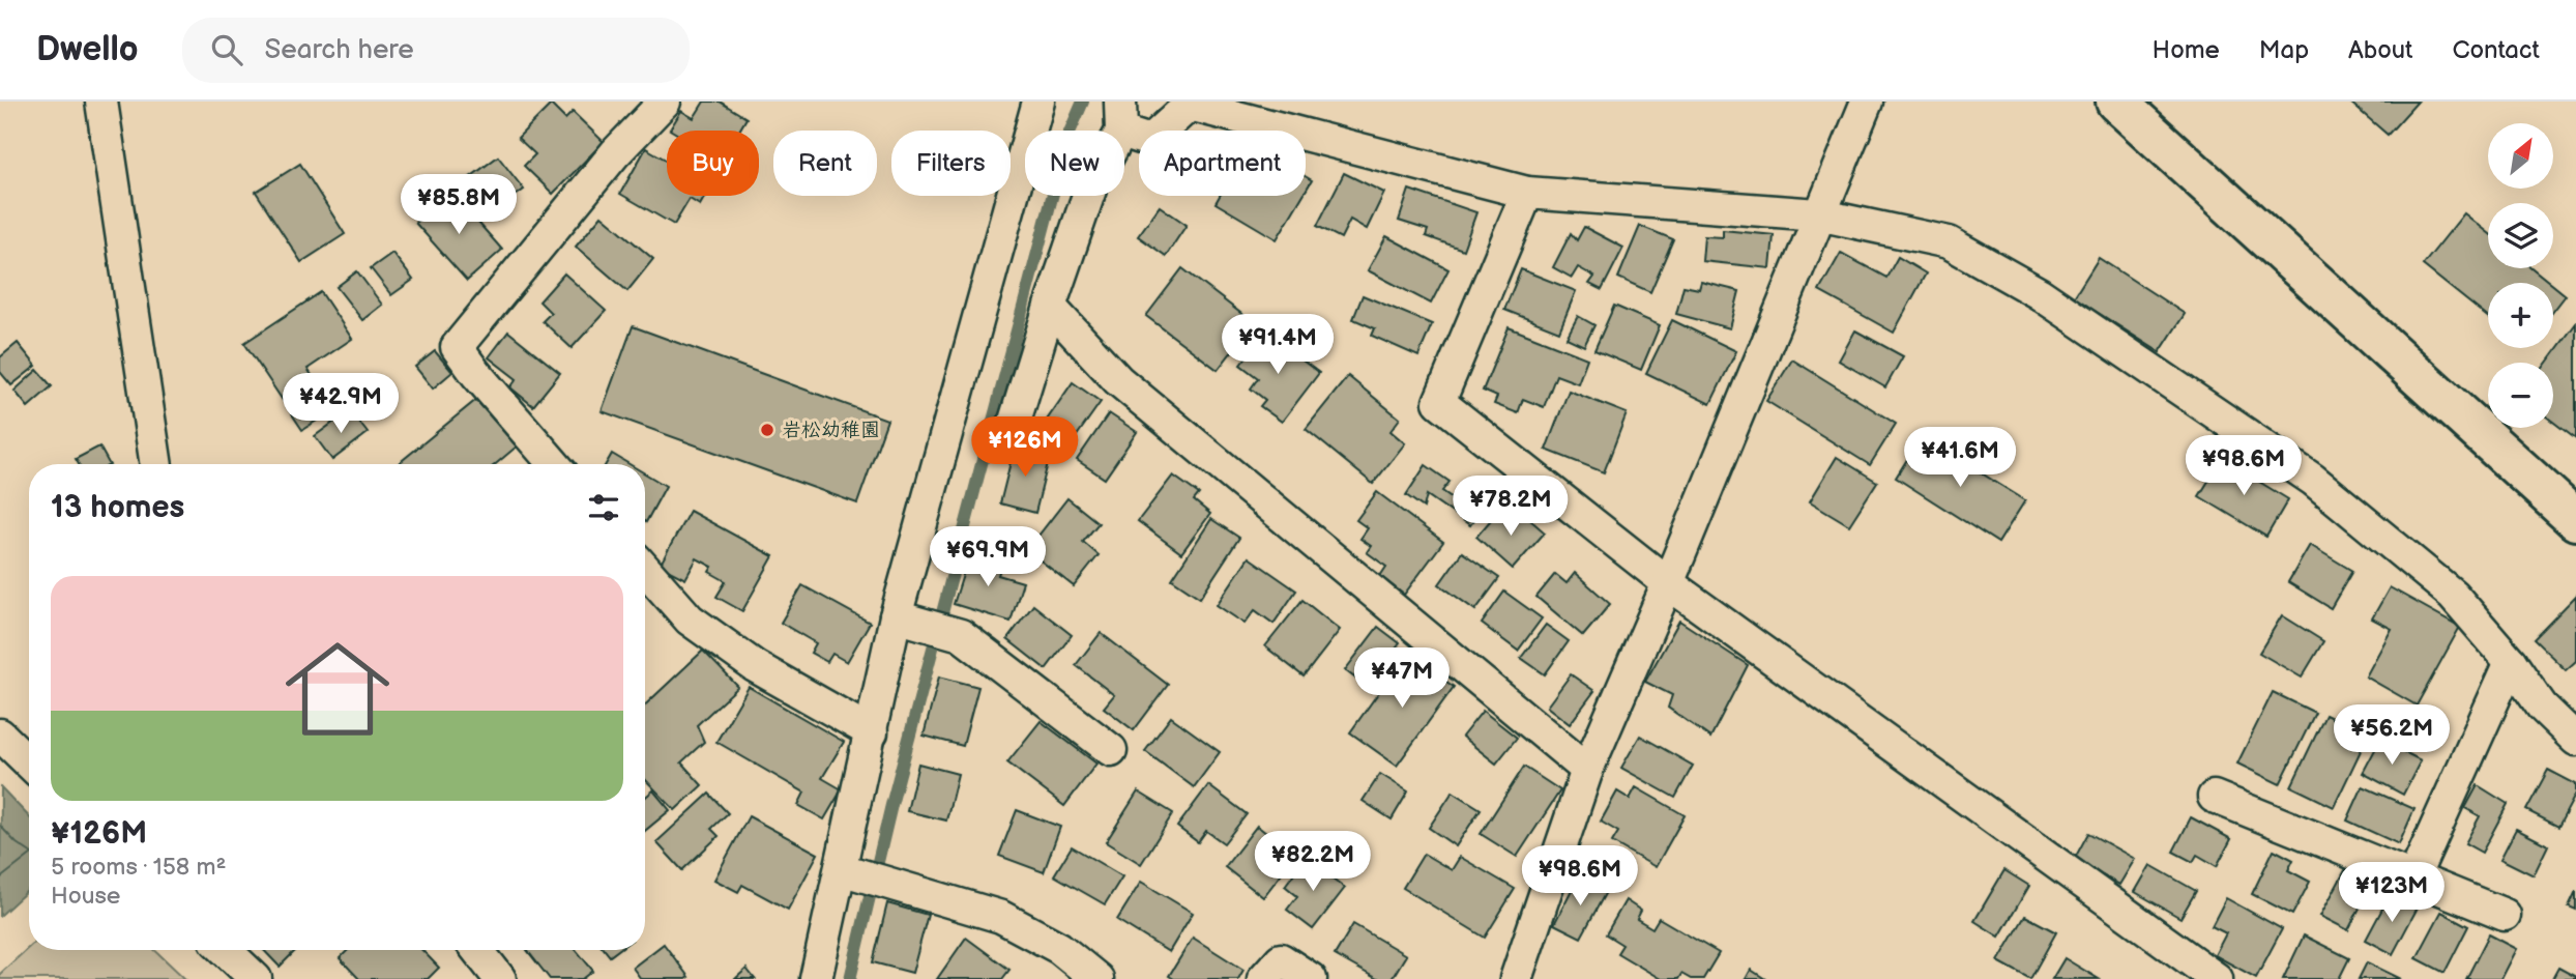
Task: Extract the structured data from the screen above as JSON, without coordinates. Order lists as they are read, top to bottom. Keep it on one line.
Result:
{"places":["岩松幼稚園"],"north":"top right","page":{"header":"Dwello","search":"Search here","nav":["Home","Map","About","Contact"],"map_buttons":["+","−"],"chip":["Buy","Rent","Filters","New","Apartment"],"price":["¥85.8M","¥91.4M","¥42.9M","¥126M","¥41.6M","¥98.6M","¥78.2M","¥69.9M","¥47M","¥56.2M","¥82.2M","¥98.6M","¥123M"],"heading":"13 homes","list":[{"name":"¥126M","note":"5 rooms · 158 m² · House"}]}}
